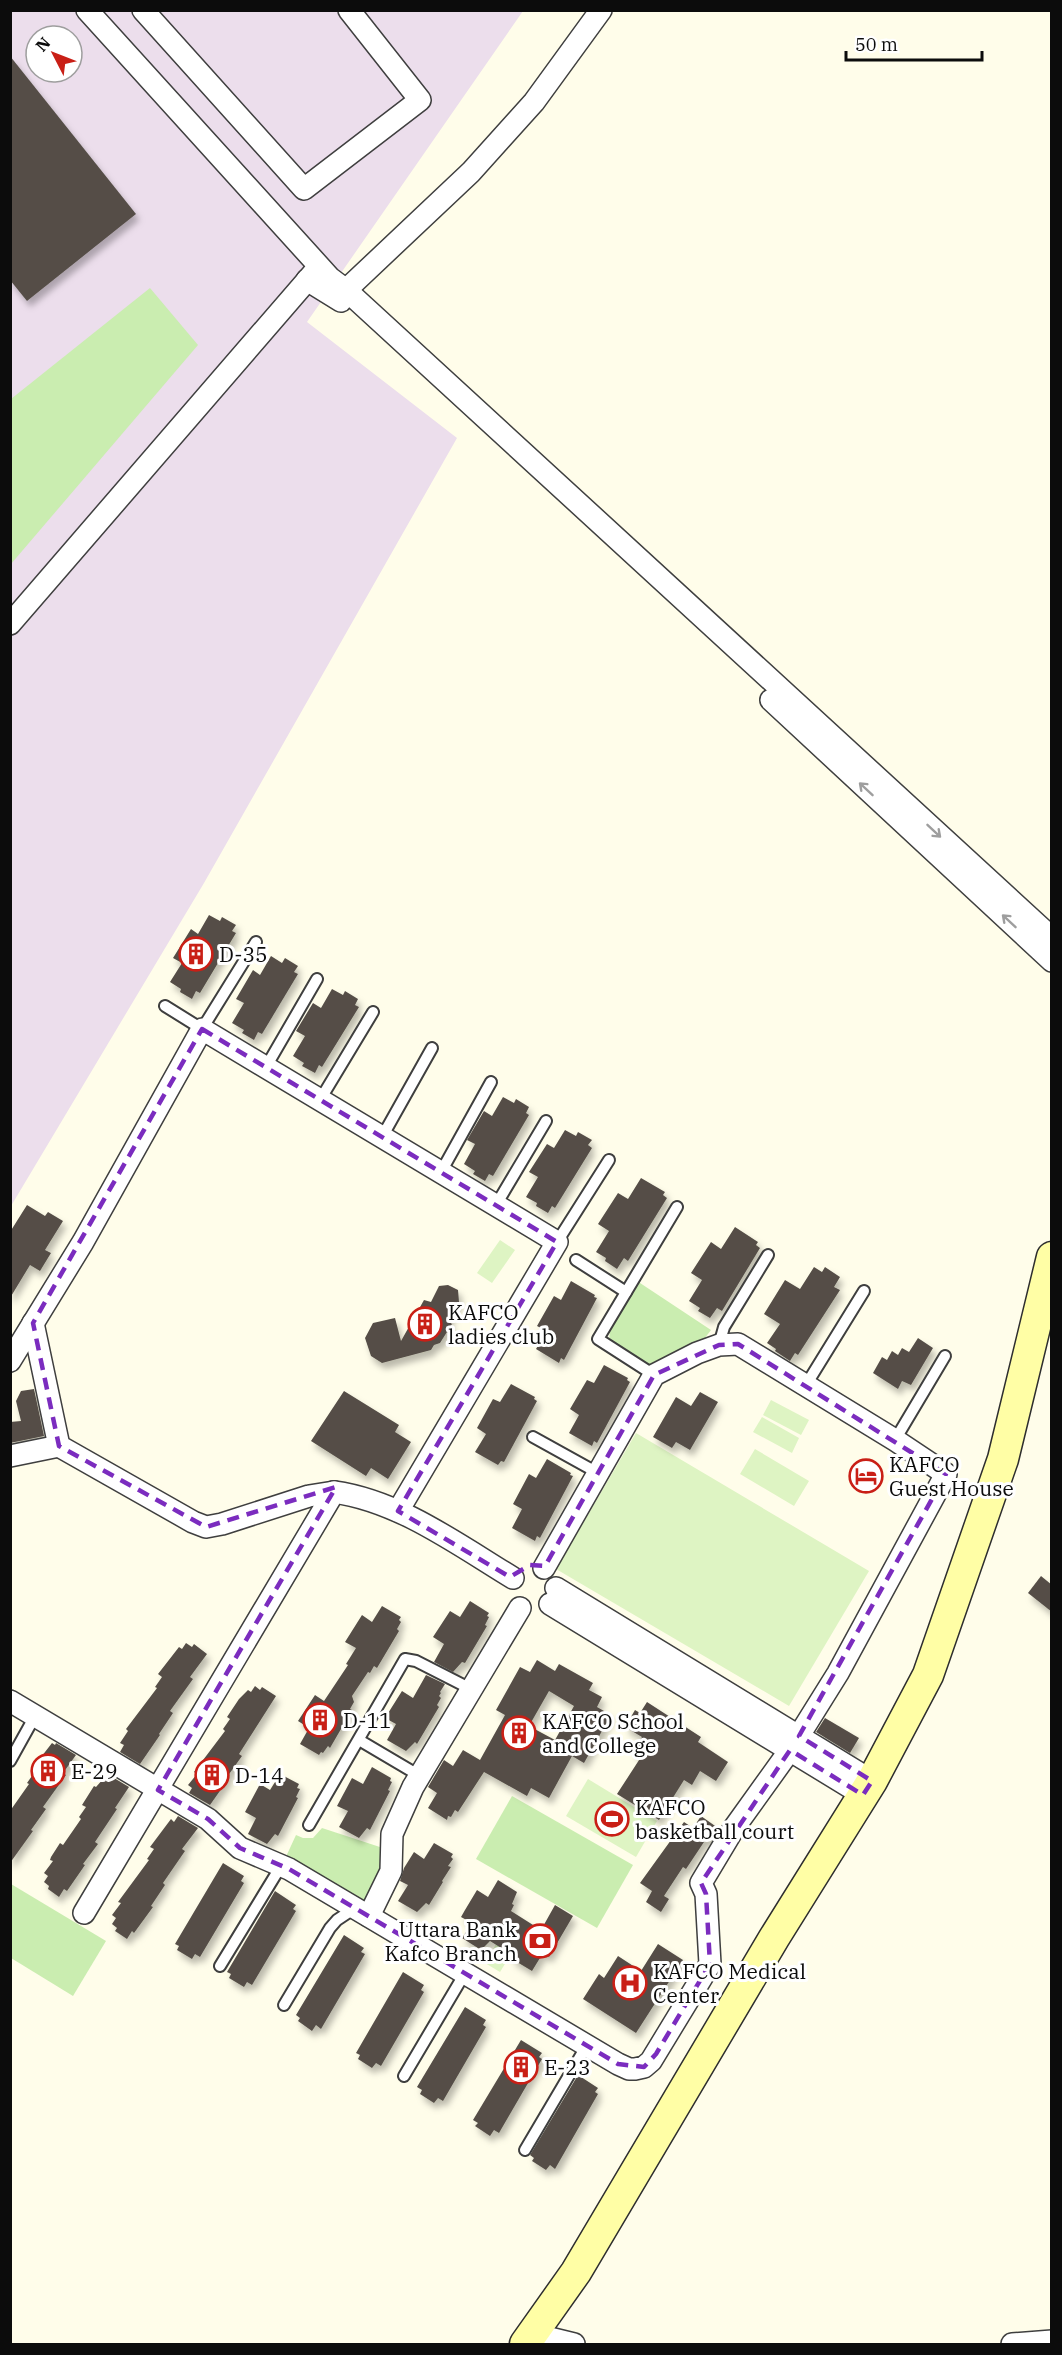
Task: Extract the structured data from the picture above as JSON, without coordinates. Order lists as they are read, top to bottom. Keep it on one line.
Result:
{"places":{"building":["D-35","KAFCO ladies club","D-11","KAFCO School and College","E-29","D-14","E-23"],"hotel":["KAFCO Guest House"],"sports":["KAFCO basketball court"],"bank":["Uttara Bank Kafco Branch"],"hospital":["KAFCO Medical Center"]},"scale_bar":"50 m","north":"top left"}
